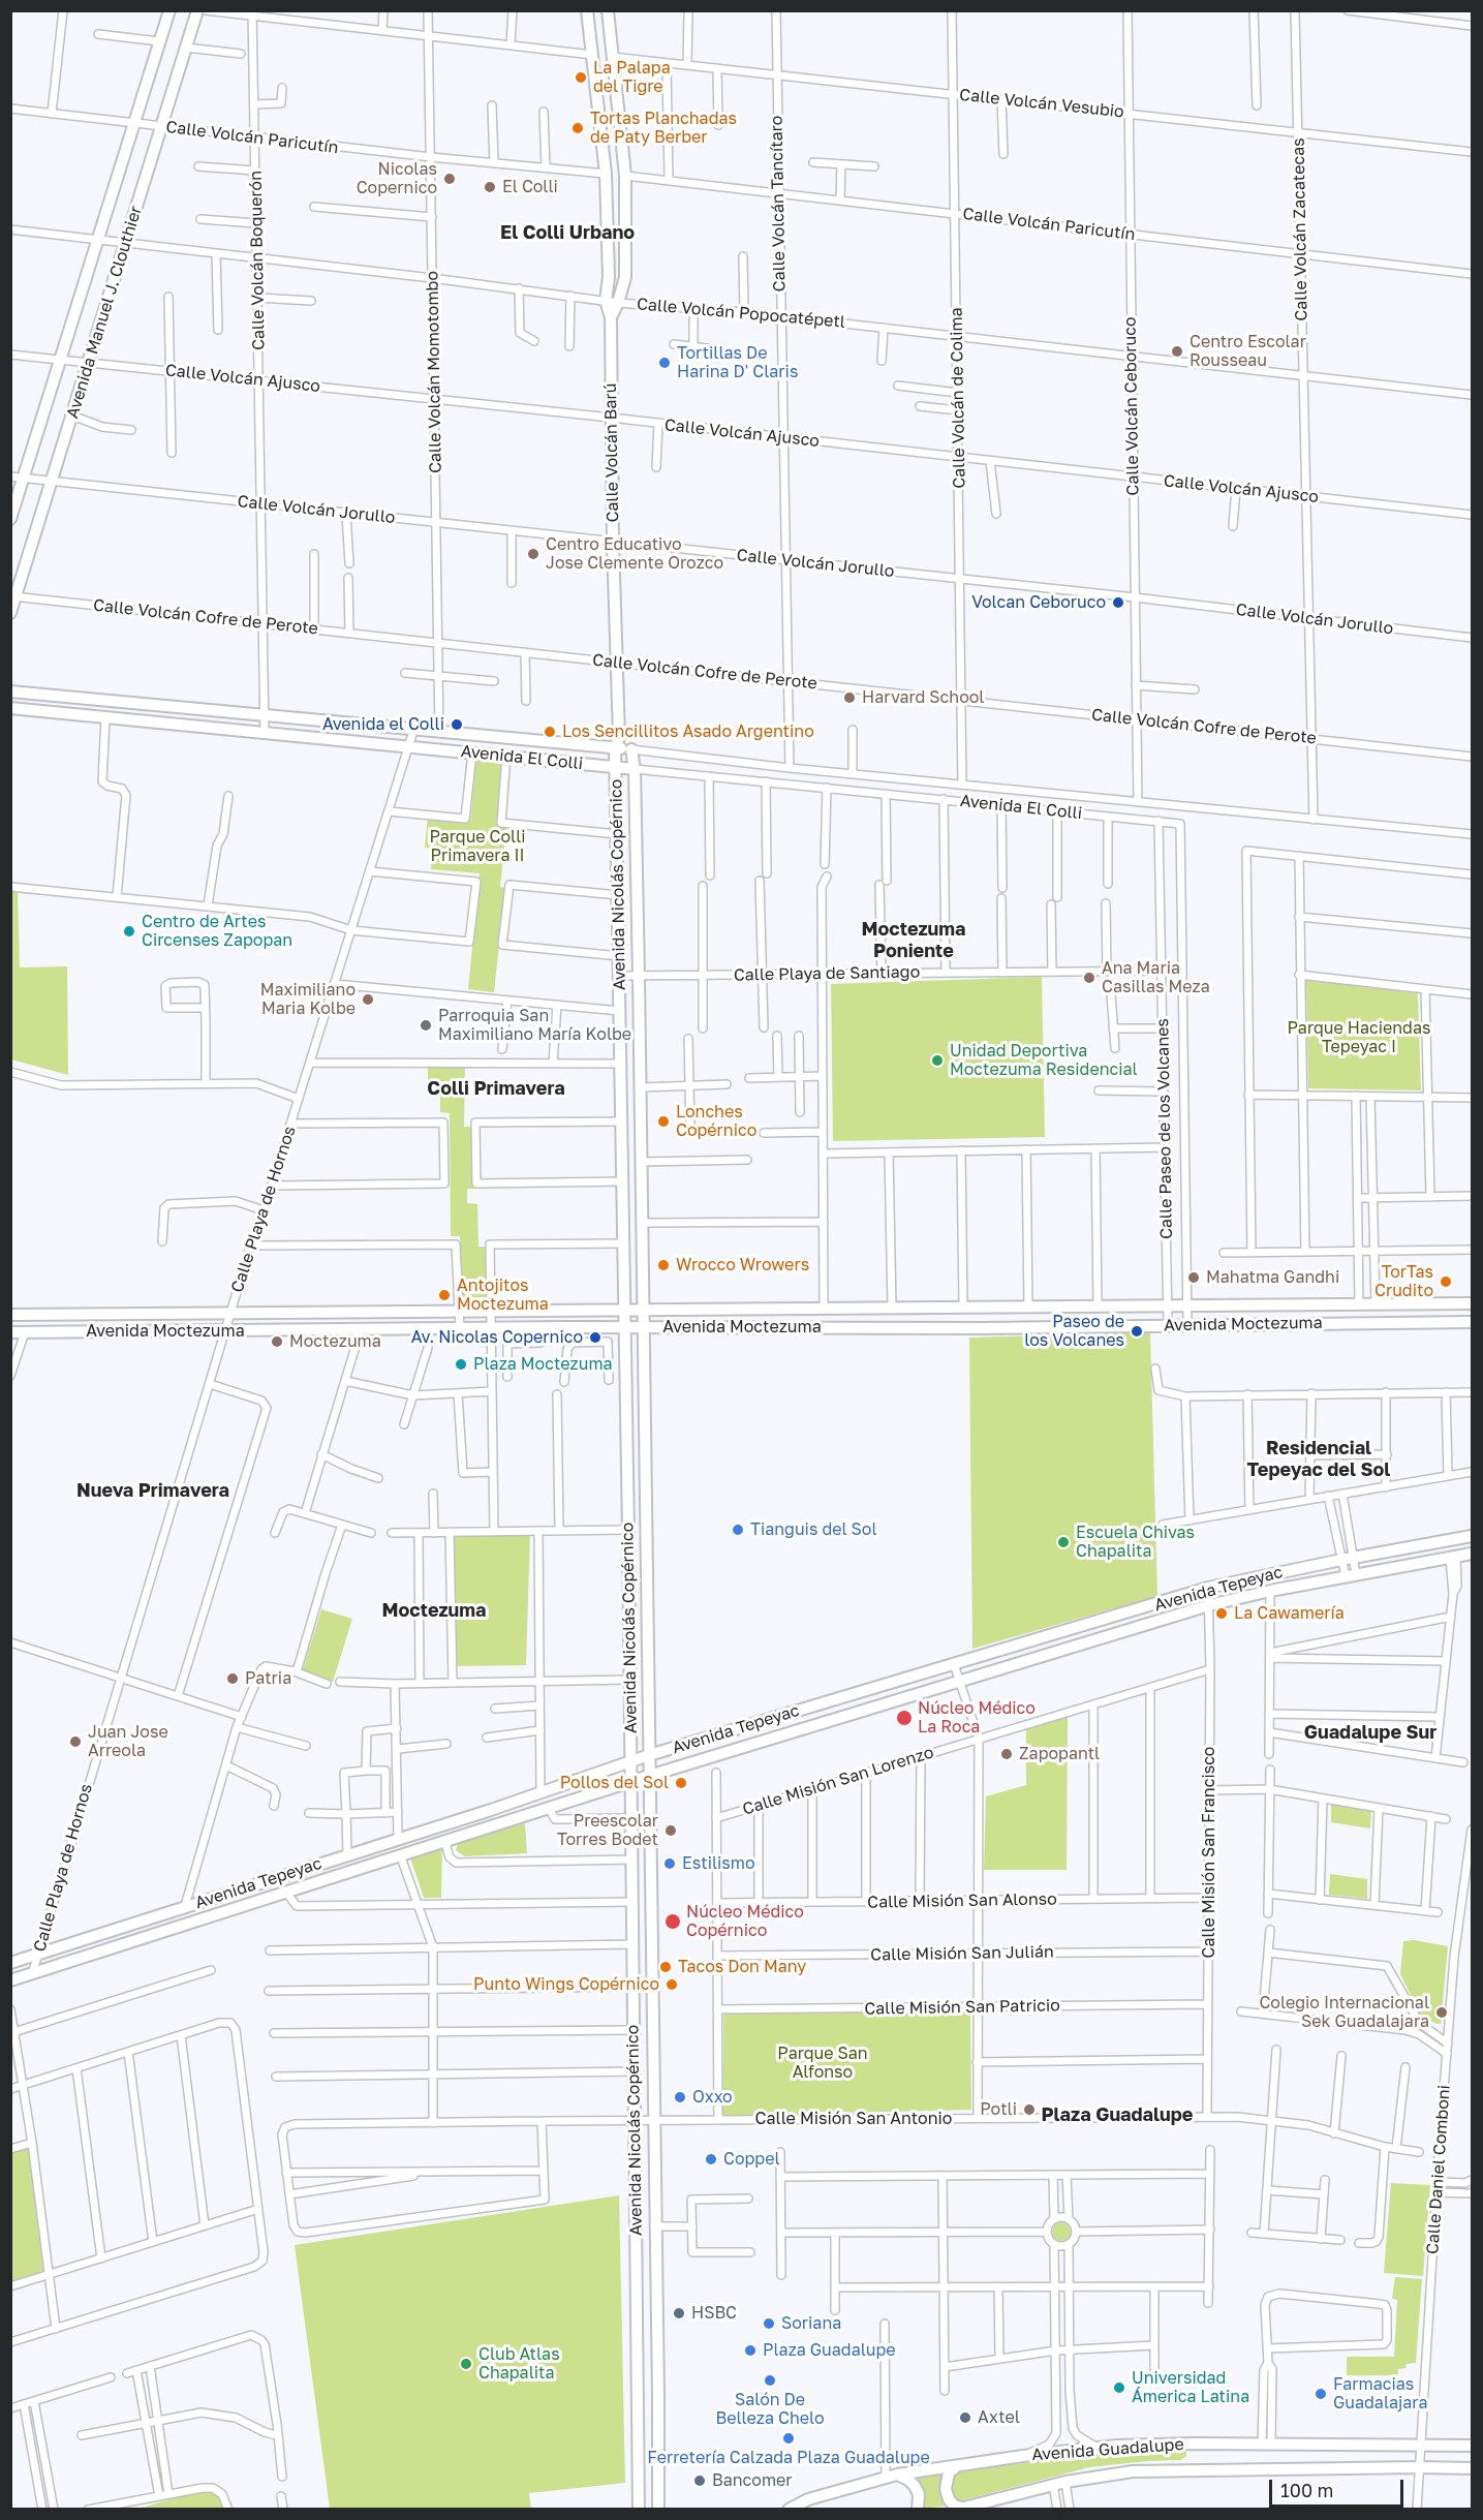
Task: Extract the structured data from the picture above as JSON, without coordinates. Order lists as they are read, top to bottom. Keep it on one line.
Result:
{"streets":{"street":["Calle Volcán Vesubio","Calle Volcán Paricutín","Calle Volcán Tancítaro","Calle Volcán Zacatecas","Calle Volcán Boquerón","Avenida Manuel J. Clouthier","Calle Volcán Popocatépetl","Calle Volcán Momotombo","Calle Volcán Ajusco","Calle Volcán de Colima","Calle Volcán Ceboruco","Calle Volcán Barú","Calle Volcán Jorullo","Calle Volcán Cofre de Perote","Avenida El Colli","Avenida Nicolás Copérnico","Calle Playa de Santiago","Calle Paseo de los Volcanes","Calle Playa de Hornos","Avenida Moctezuma","Avenida Tepeyac","Calle Misión San Lorenzo","Calle Misión San Francisco","Calle Misión San Alonso","Calle Misión San Julián","Calle Misión San Patricio","Calle Misión San Antonio","Calle Daniel Comboni","Avenida Guadalupe"]},"crossings":[["Calle Volcán Vesubio","Calle Volcán Tancítaro"],["Calle Volcán Vesubio","Calle Volcán Zacatecas"],["Calle Volcán Vesubio","Calle Volcán de Colima"],["Calle Volcán Vesubio","Calle Volcán Ceboruco"],["Calle Volcán Vesubio","Calle Volcán Barú"],["Calle Volcán Paricutín","Calle Volcán Tancítaro"],["Calle Volcán Paricutín","Calle Volcán Zacatecas"],["Calle Volcán Paricutín","Calle Volcán Boquerón"],["Calle Volcán Paricutín","Avenida Manuel J. Clouthier"],["Calle Volcán Paricutín","Calle Volcán Momotombo"],["Calle Volcán Paricutín","Calle Volcán de Colima"],["Calle Volcán Paricutín","Calle Volcán Ceboruco"],["Calle Volcán Paricutín","Calle Volcán Barú"],["Calle Volcán Tancítaro","Calle Volcán Popocatépetl"],["Calle Volcán Tancítaro","Calle Volcán Ajusco"],["Calle Volcán Tancítaro","Calle Volcán Jorullo"],["Calle Volcán Tancítaro","Calle Volcán Cofre de Perote"],["Calle Volcán Tancítaro","Avenida El Colli"],["Calle Volcán Zacatecas","Calle Volcán Popocatépetl"],["Calle Volcán Zacatecas","Calle Volcán Ajusco"],["Calle Volcán Zacatecas","Calle Volcán Jorullo"],["Calle Volcán Zacatecas","Calle Volcán Cofre de Perote"],["Calle Volcán Zacatecas","Avenida El Colli"],["Calle Volcán Boquerón","Calle Volcán Popocatépetl"],["Calle Volcán Boquerón","Calle Volcán Ajusco"],["Calle Volcán Boquerón","Calle Volcán Jorullo"],["Calle Volcán Boquerón","Calle Volcán Cofre de Perote"],["Calle Volcán Boquerón","Avenida El Colli"],["Avenida Manuel J. Clouthier","Calle Volcán Popocatépetl"],["Avenida Manuel J. Clouthier","Calle Volcán Ajusco"],["Avenida Manuel J. Clouthier","Calle Volcán Jorullo"],["Avenida Manuel J. Clouthier","Calle Volcán Cofre de Perote"],["Calle Volcán Popocatépetl","Calle Volcán Momotombo"],["Calle Volcán Popocatépetl","Calle Volcán de Colima"],["Calle Volcán Popocatépetl","Calle Volcán Ceboruco"],["Calle Volcán Popocatépetl","Calle Volcán Barú"],["Calle Volcán Momotombo","Calle Volcán Ajusco"],["Calle Volcán Momotombo","Calle Volcán Jorullo"],["Calle Volcán Momotombo","Calle Volcán Cofre de Perote"],["Calle Volcán Momotombo","Avenida El Colli"],["Calle Volcán Ajusco","Calle Volcán de Colima"],["Calle Volcán Ajusco","Calle Volcán Ceboruco"],["Calle Volcán Ajusco","Calle Volcán Barú"],["Calle Volcán de Colima","Calle Volcán Jorullo"],["Calle Volcán de Colima","Calle Volcán Cofre de Perote"],["Calle Volcán de Colima","Avenida El Colli"],["Calle Volcán Ceboruco","Calle Volcán Jorullo"],["Calle Volcán Ceboruco","Calle Volcán Cofre de Perote"],["Calle Volcán Ceboruco","Avenida El Colli"],["Calle Volcán Barú","Calle Volcán Jorullo"],["Calle Volcán Barú","Calle Volcán Cofre de Perote"],["Calle Volcán Barú","Avenida El Colli"],["Calle Volcán Barú","Avenida Nicolás Copérnico"],["Avenida El Colli","Avenida Nicolás Copérnico"],["Avenida El Colli","Calle Paseo de los Volcanes"],["Avenida El Colli","Calle Playa de Hornos"],["Avenida Nicolás Copérnico","Calle Playa de Santiago"],["Avenida Nicolás Copérnico","Avenida Moctezuma"],["Avenida Nicolás Copérnico","Avenida Tepeyac"],["Avenida Nicolás Copérnico","Calle Misión San Antonio"],["Calle Playa de Santiago","Calle Paseo de los Volcanes"],["Calle Paseo de los Volcanes","Avenida Moctezuma"],["Calle Playa de Hornos","Avenida Moctezuma"],["Calle Playa de Hornos","Avenida Tepeyac"],["Avenida Tepeyac","Calle Misión San Francisco"],["Calle Misión San Lorenzo","Calle Misión San Francisco"],["Calle Misión San Francisco","Calle Misión San Alonso"],["Calle Misión San Francisco","Calle Misión San Julián"],["Calle Misión San Francisco","Calle Misión San Patricio"],["Calle Misión San Francisco","Calle Misión San Antonio"],["Calle Daniel Comboni","Avenida Guadalupe"]],"districts":["El Colli Urbano","Moctezuma Poniente","Colli Primavera","Residencial Tepeyac del Sol","Nueva Primavera","Moctezuma","Guadalupe Sur","Plaza Guadalupe"],"parks":["Parque Colli Primavera II","Parque Haciendas Tepeyac I","Parque San Alfonso"],"places":["La Palapa del Tigre","Tortas Planchadas de Paty Berber","Nicolas Copernico","El Colli","Centro Escolar Rousseau","Tortillas De Harina D' Claris","Centro Educativo Jose Clemente Orozco","Volcan Ceboruco","Harvard School","Avenida el Colli","Los Sencillitos Asado Argentino","Centro de Artes Circenses Zapopan","Ana Maria Casillas Meza","Maximiliano Maria Kolbe","Parroquia San Maximiliano María Kolbe","Unidad Deportiva Moctezuma Residencial","Lonches Copérnico","Wrocco Wrowers","Mahatma Gandhi","TorTas Crudito","Antojitos Moctezuma","Paseo de los Volcanes","Av. Nicolas Copernico","Moctezuma","Plaza Moctezuma","Tianguis del Sol","Escuela Chivas Chapalita","La Cawamería","Patria","Núcleo Médico La Roca","Juan Jose Arreola","Zapopantl","Pollos del Sol","Preescolar Torres Bodet","Estilismo","Núcleo Médico Copérnico","Tacos Don Many","Punto Wings Copérnico","Colegio Internacional Sek Guadalajara","Oxxo","Potli","Coppel","HSBC","Soriana","Plaza Guadalupe","Club Atlas Chapalita","Salón De Belleza Chelo","Universidad Ámerica Latina","Farmacias Guadalajara","Axtel","Ferretería Calzada Plaza Guadalupe","Bancomer"],"scale_bar":"100 m"}
